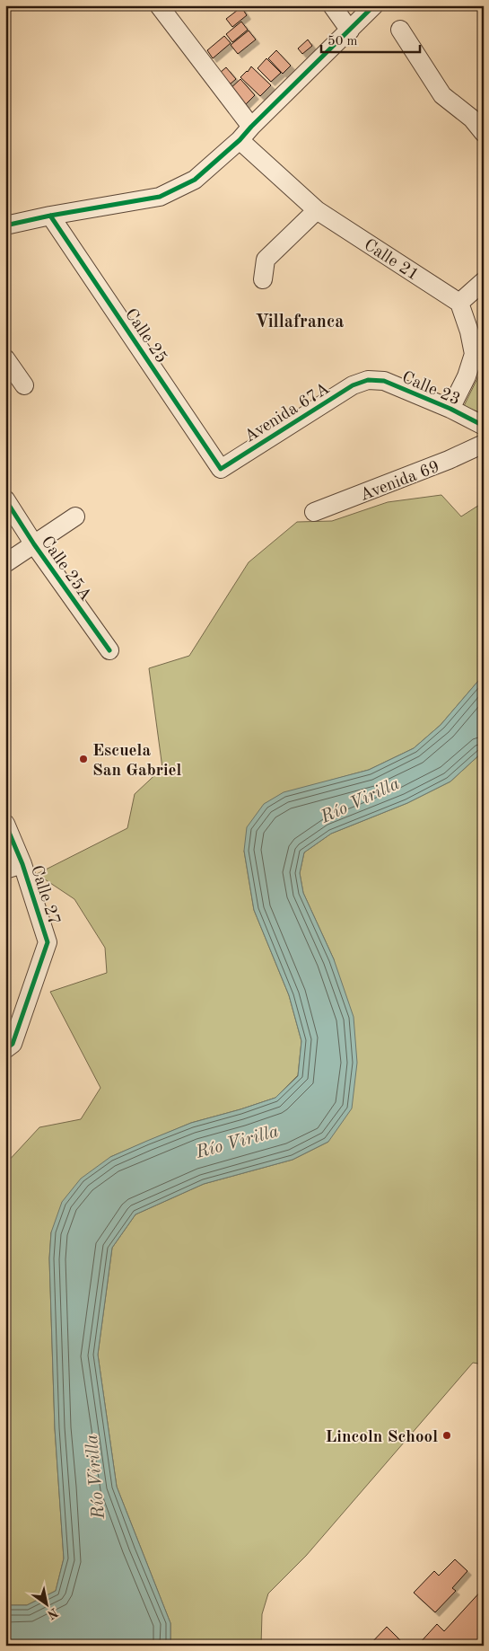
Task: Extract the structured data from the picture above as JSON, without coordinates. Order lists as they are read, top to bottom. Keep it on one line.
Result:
{"streets":{"street":["Calle 21","Calle 25","Calle 23","Avenida 67A","Avenida 69","Calle 25A","Calle 27"]},"crossings":[["Calle 25","Avenida 67A"],["Calle 23","Avenida 67A"]],"districts":["Villafranca"],"water":["Río Virilla"],"places":["Escuela San Gabriel","Lincoln School"],"scale_bar":"50 m","north":"bottom right"}
